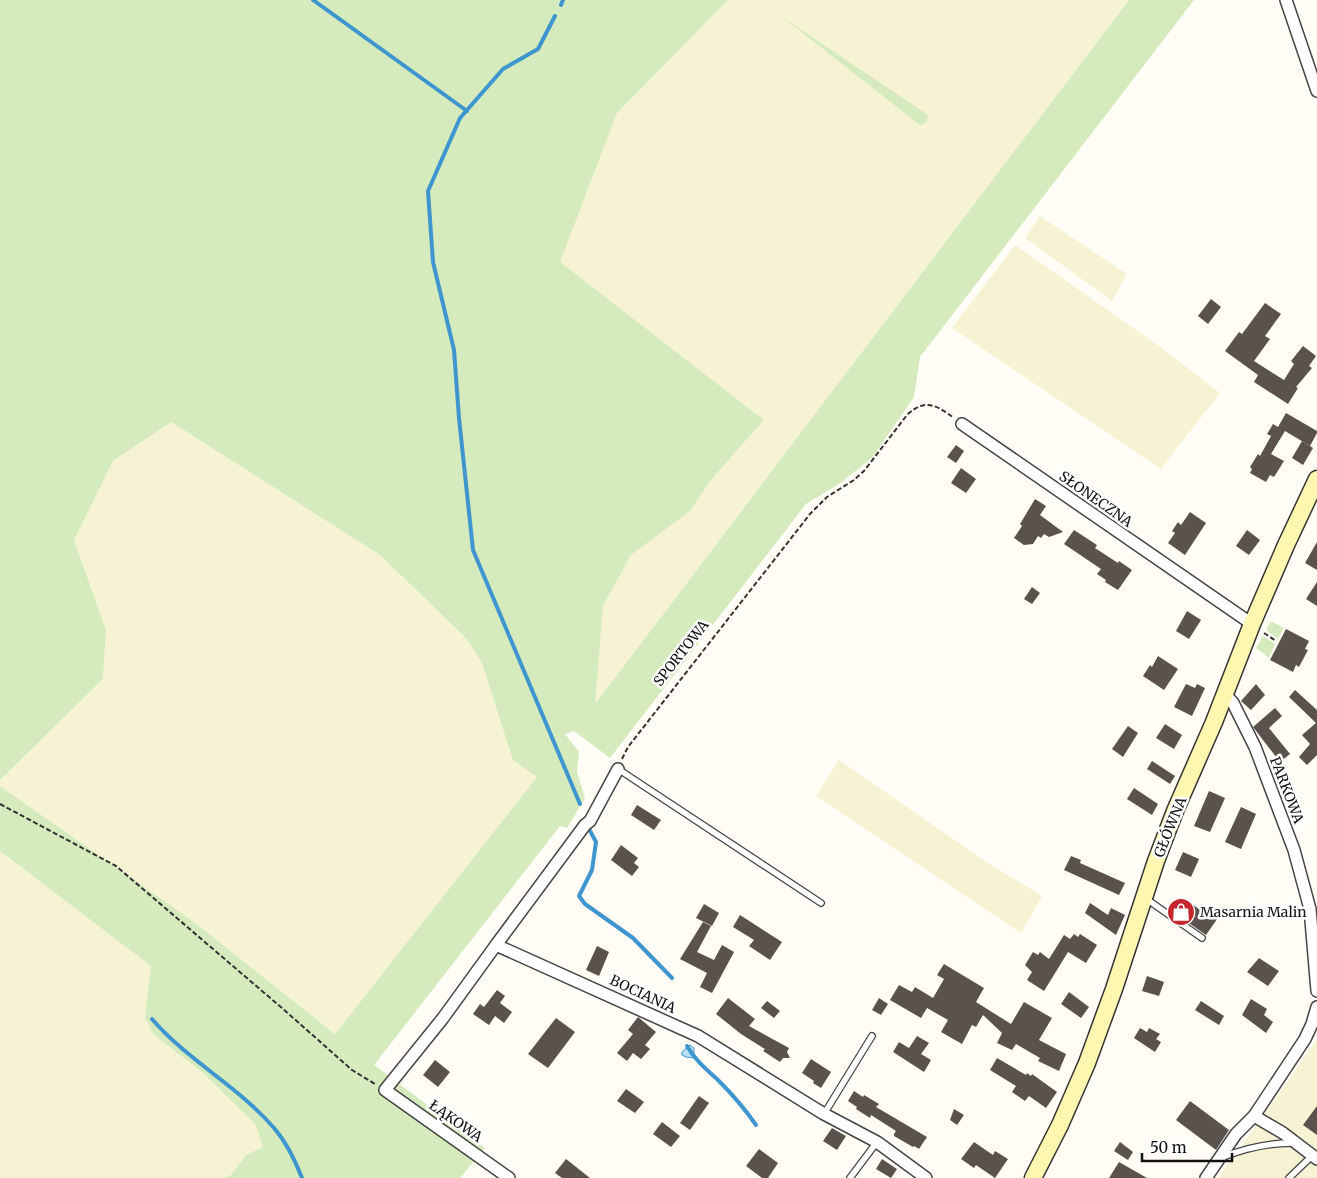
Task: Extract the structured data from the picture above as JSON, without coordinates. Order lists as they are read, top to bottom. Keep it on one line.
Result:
{"streets":{"street":["SŁONECZNA","PARKOWA","GŁÓWNA","BOCIANIA","ŁĄKOWA"],"path":["SPORTOWA"]},"crossings":[["SŁONECZNA","SPORTOWA"],["SŁONECZNA","GŁÓWNA"],["PARKOWA","GŁÓWNA"]],"places":{"shop":["Masarnia Malin"]},"scale_bar":"50 m"}
